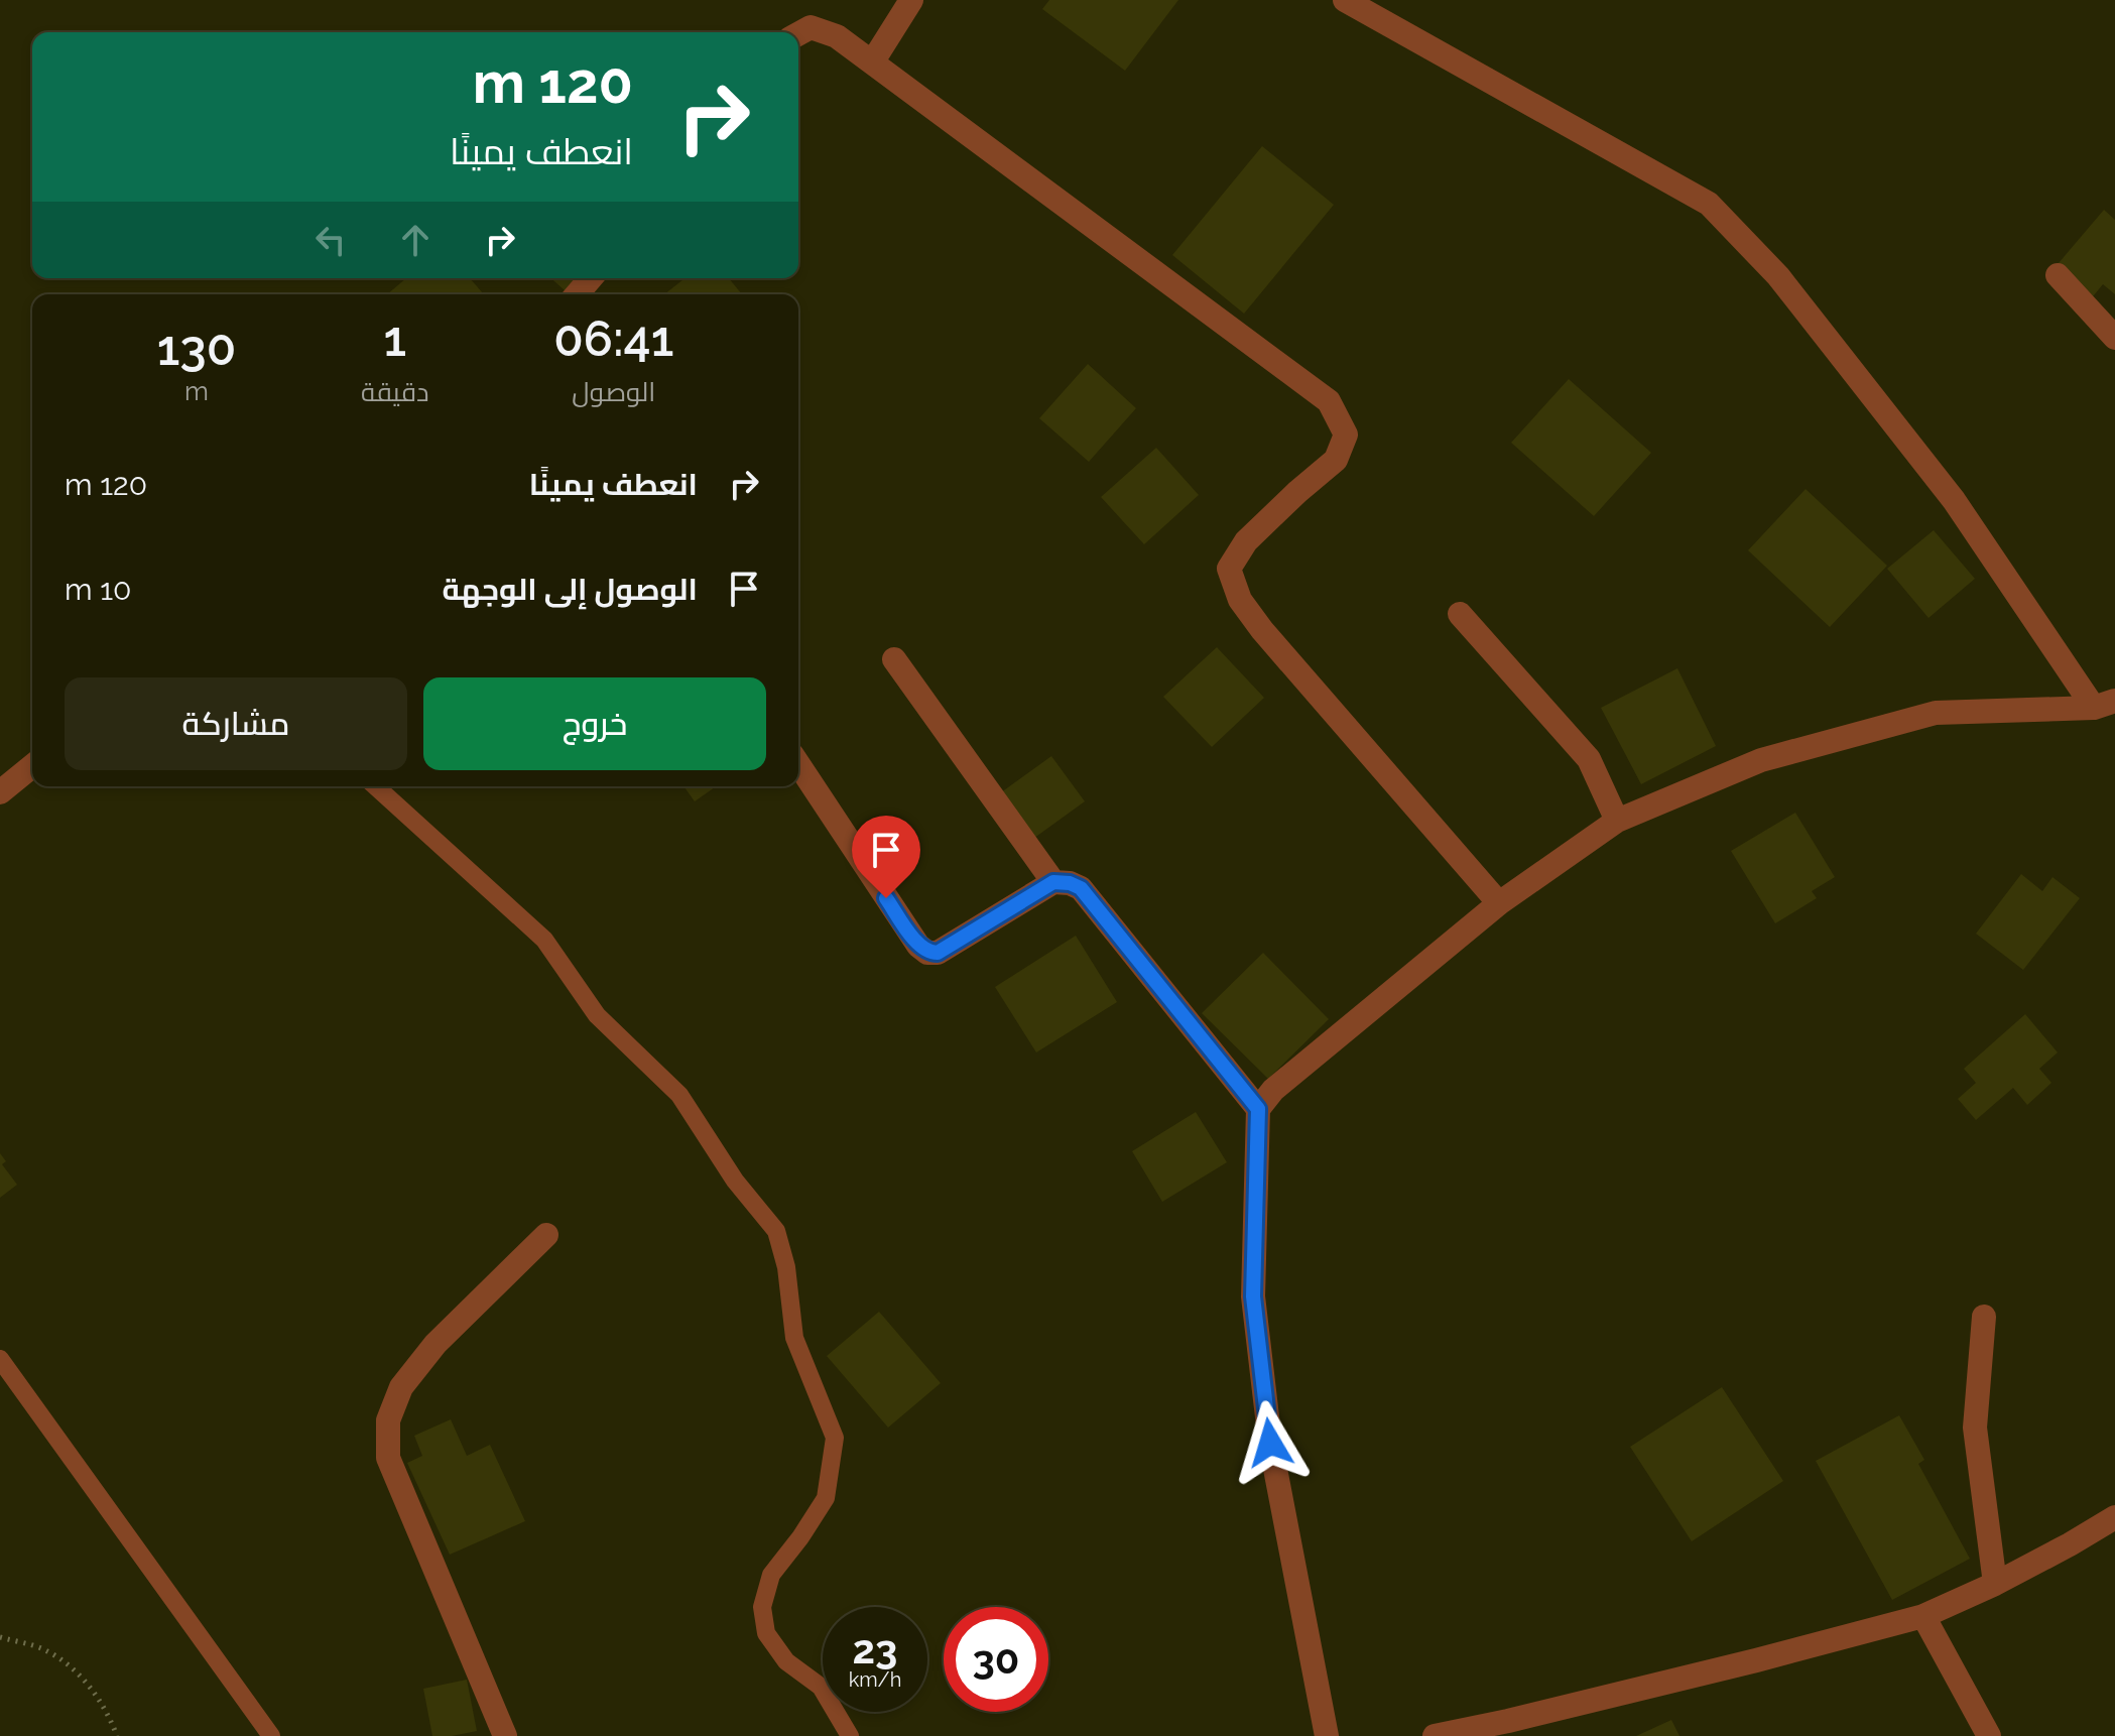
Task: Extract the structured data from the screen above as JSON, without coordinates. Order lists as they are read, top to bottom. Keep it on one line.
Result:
{"page":{"turn":["120 m","انعطف يمينًا"],"eta":["06:41","الوصول","1","دقيقة","130","m"],"list":[{"name":"انعطف يمينًا","value":"120 m"},{"name":"الوصول إلى الوجهة","value":"10 m"}],"buttons":["خروج","مشاركة"],"speed":"23 km/h","limit":"30"}}
